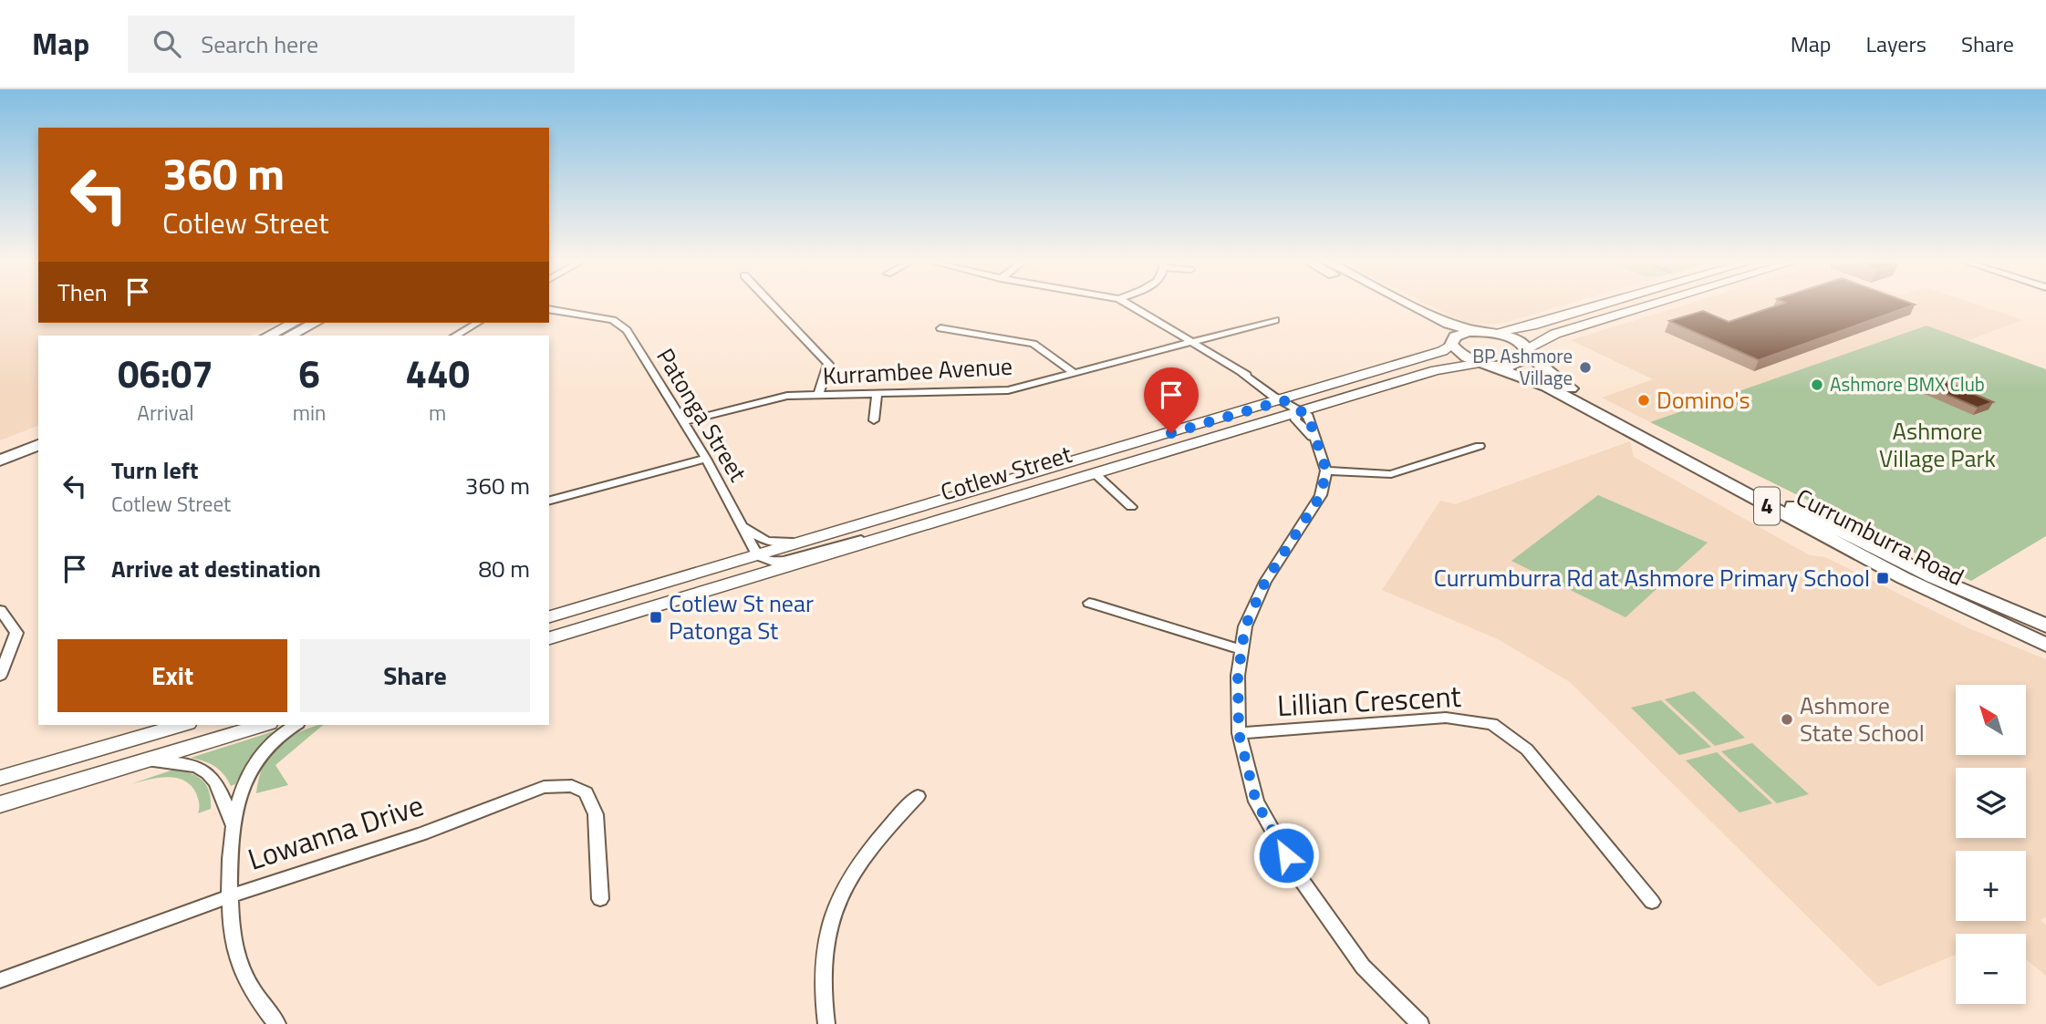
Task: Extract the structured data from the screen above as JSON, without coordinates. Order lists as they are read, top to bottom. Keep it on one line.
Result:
{"streets":{"main road":["Cotlew Street","4","Currumburra Road"],"street":["Kurrambee Avenue","Patonga Street","Lillian Crescent","Lowanna Drive"]},"crossings":[["Kurrambee Avenue","Patonga Street"],["Patonga Street","Cotlew Street"],["Cotlew Street","4"],["Cotlew Street","Currumburra Road"],["4","Currumburra Road"]],"parks":["Ashmore Village Park"],"places":{"other":["BP Ashmore Village","Ashmore BMX Club","Domino's","Ashmore State School"],"transit":["Currumburra Rd at Ashmore Primary School","Cotlew St near Patonga St"]},"north":"top left","page":{"header":"Map","search":"Search here","nav":["Map","Layers","Share"],"turn":["360 m","Cotlew Street"],"then":"Then","eta":["06:07","Arrival","6","min","440","m"],"list":[{"name":"Turn left","note":"Cotlew Street","value":"360 m"},{"name":"Arrive at destination","value":"80 m"}],"buttons":["Exit","Share"],"map_buttons":["+","−"]}}
